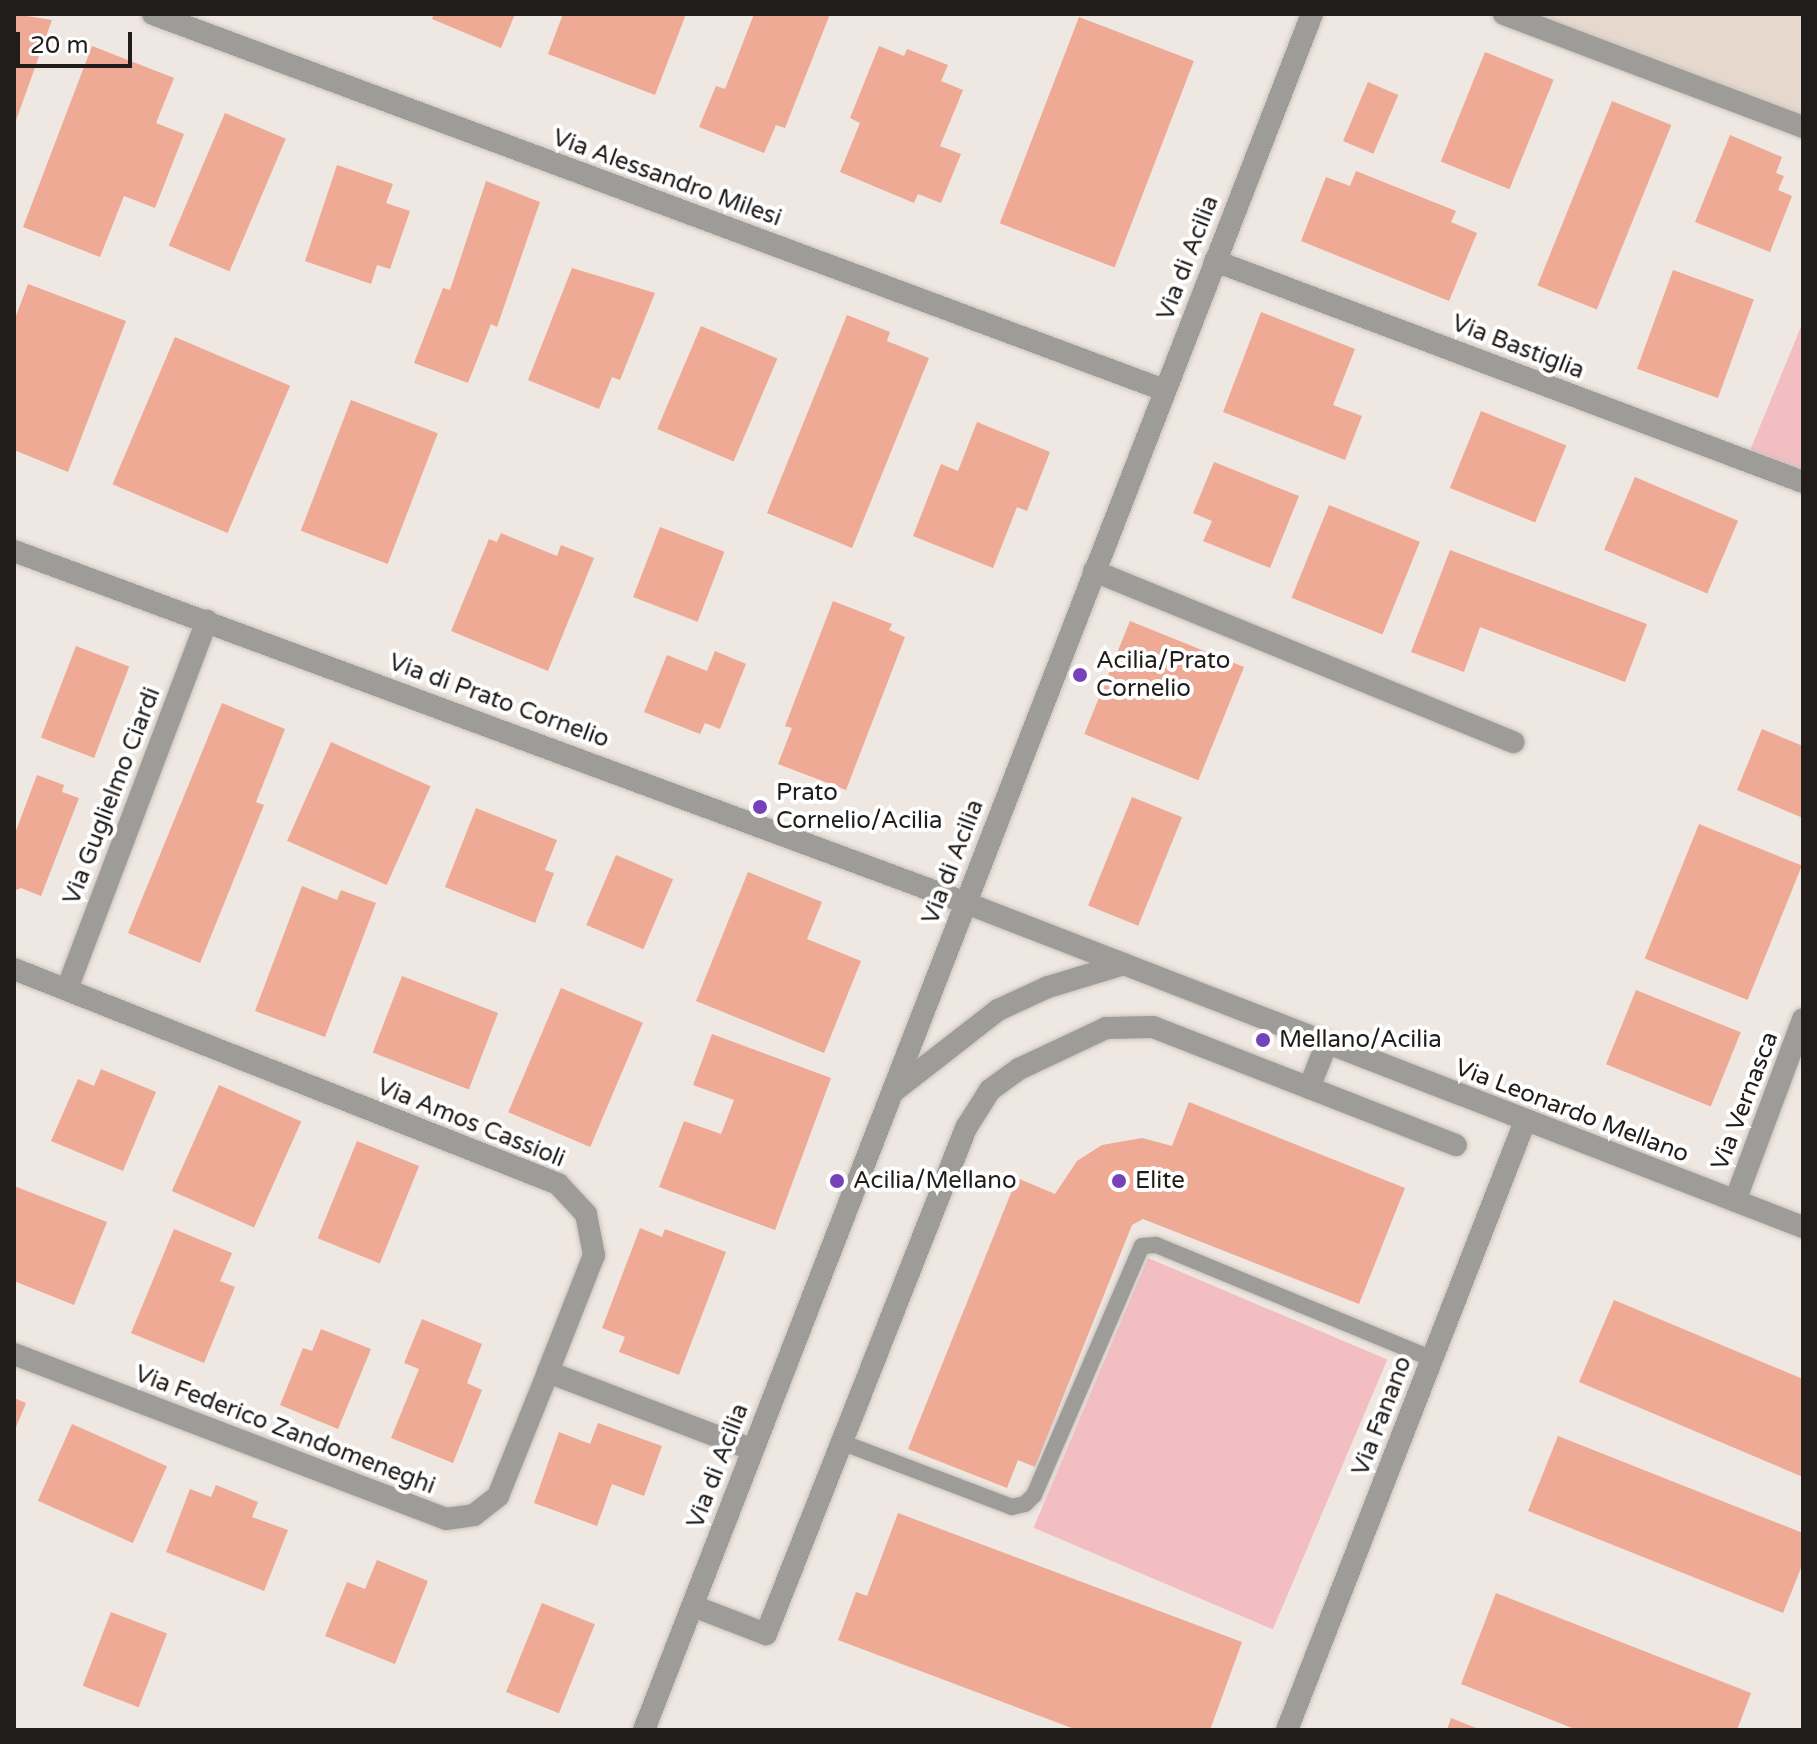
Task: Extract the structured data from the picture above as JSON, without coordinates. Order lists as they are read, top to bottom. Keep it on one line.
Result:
{"streets":{"street":["Via Alessandro Milesi","Via di Acilia","Via Bastiglia","Via di Prato Cornelio","Via Guglielmo Ciardi","Via Vernasca","Via Leonardo Mellano","Via Amos Cassioli","Via Fanano","Via Federico Zandomeneghi"]},"crossings":[["Via Alessandro Milesi","Via di Acilia"],["Via di Acilia","Via Bastiglia"],["Via di Acilia","Via di Prato Cornelio"],["Via di Acilia","Via Leonardo Mellano"],["Via di Prato Cornelio","Via Guglielmo Ciardi"],["Via di Prato Cornelio","Via Leonardo Mellano"],["Via Guglielmo Ciardi","Via Amos Cassioli"],["Via Vernasca","Via Leonardo Mellano"],["Via Leonardo Mellano","Via Fanano"],["Via Amos Cassioli","Via Federico Zandomeneghi"]],"places":["Acilia/Prato Cornelio","Prato Cornelio/Acilia","Mellano/Acilia","Acilia/Mellano","Elite"],"scale_bar":"20 m"}
